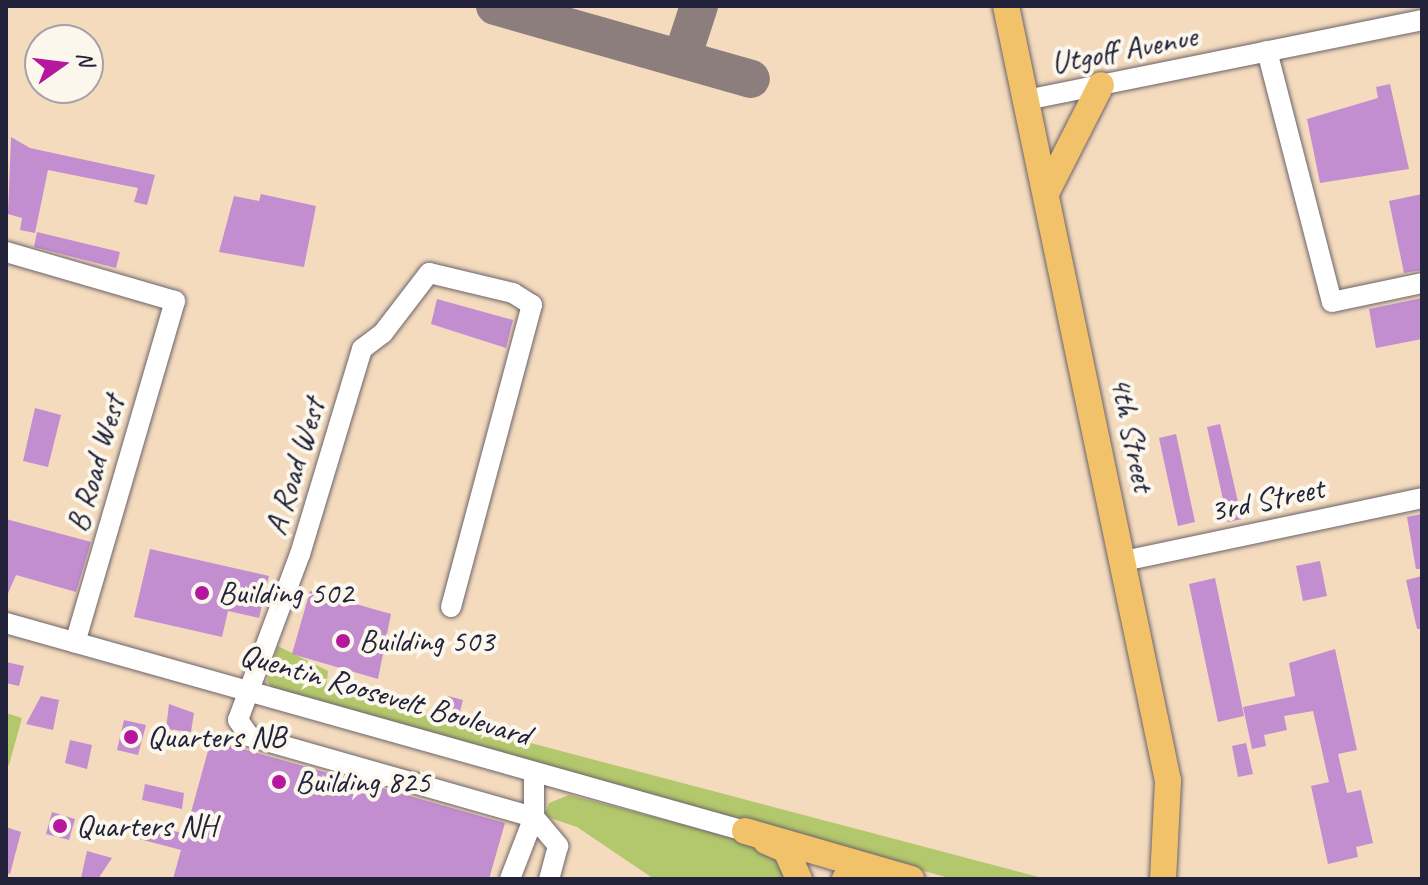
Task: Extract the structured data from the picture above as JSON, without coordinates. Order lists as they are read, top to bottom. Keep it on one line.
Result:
{"streets":{"main road":["4th Street"],"street":["Utgoff Avenue","B Road West","A Road West","3rd Street","Quentin Roosevelt Boulevard"]},"crossings":[["Utgoff Avenue","4th Street"],["4th Street","3rd Street"],["B Road West","Quentin Roosevelt Boulevard"],["A Road West","Quentin Roosevelt Boulevard"]],"places":["Building 502","Building 503","Quarters NB","Building 825","Quarters NH"],"north":"right"}
